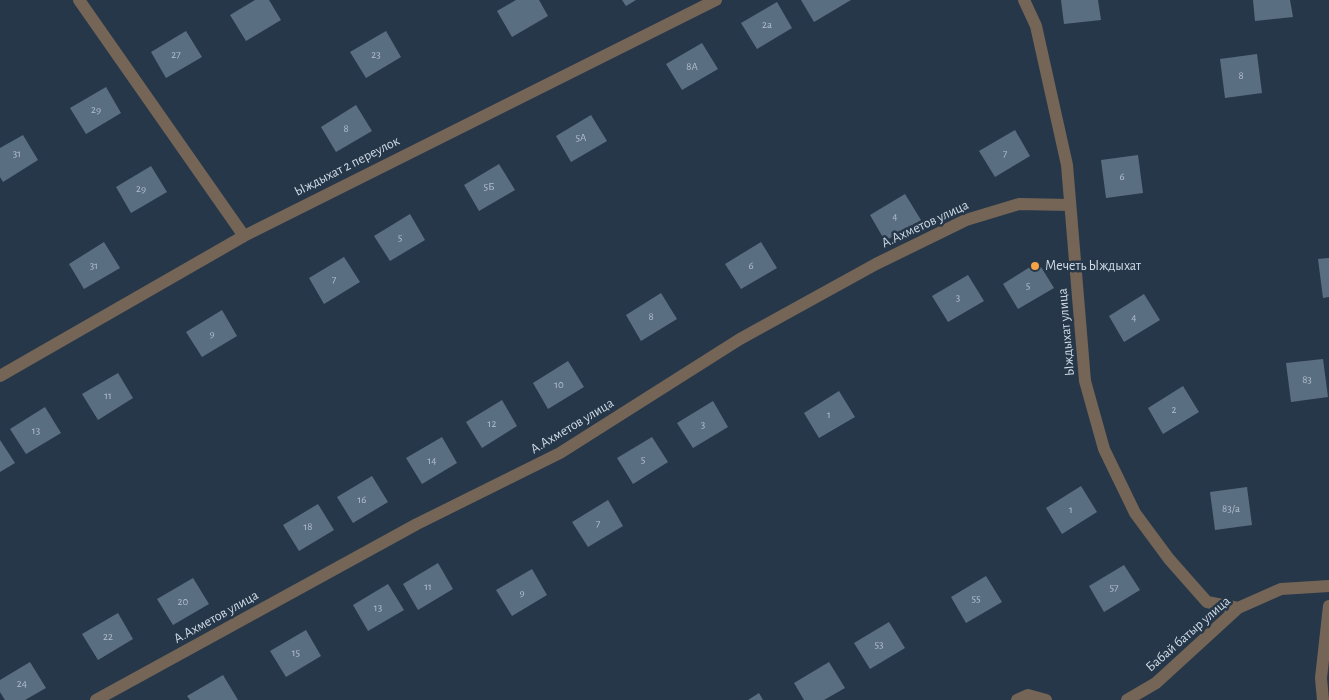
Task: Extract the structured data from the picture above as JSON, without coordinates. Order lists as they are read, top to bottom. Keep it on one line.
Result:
{"streets":{"street":["Ыждыхат 2 переулок","А.Ахметов улица","Ыждыхат улица","Бабай батыр улица"]},"crossings":[["А.Ахметов улица","Ыждыхат улица"],["Ыждыхат улица","Бабай батыр улица"]],"places":["Мечеть Ыждыхат"],"house_numbers":["2a","27","23","8A","8","29","8","5A","31","7","6","5Б","29","4","5","31","6","7","5","3","8","4","9","83","10","11","2","1","12","3","13","5","14","16","83/a","1","7","18","11","57","9","55","20","13","22","53","15","24"]}
